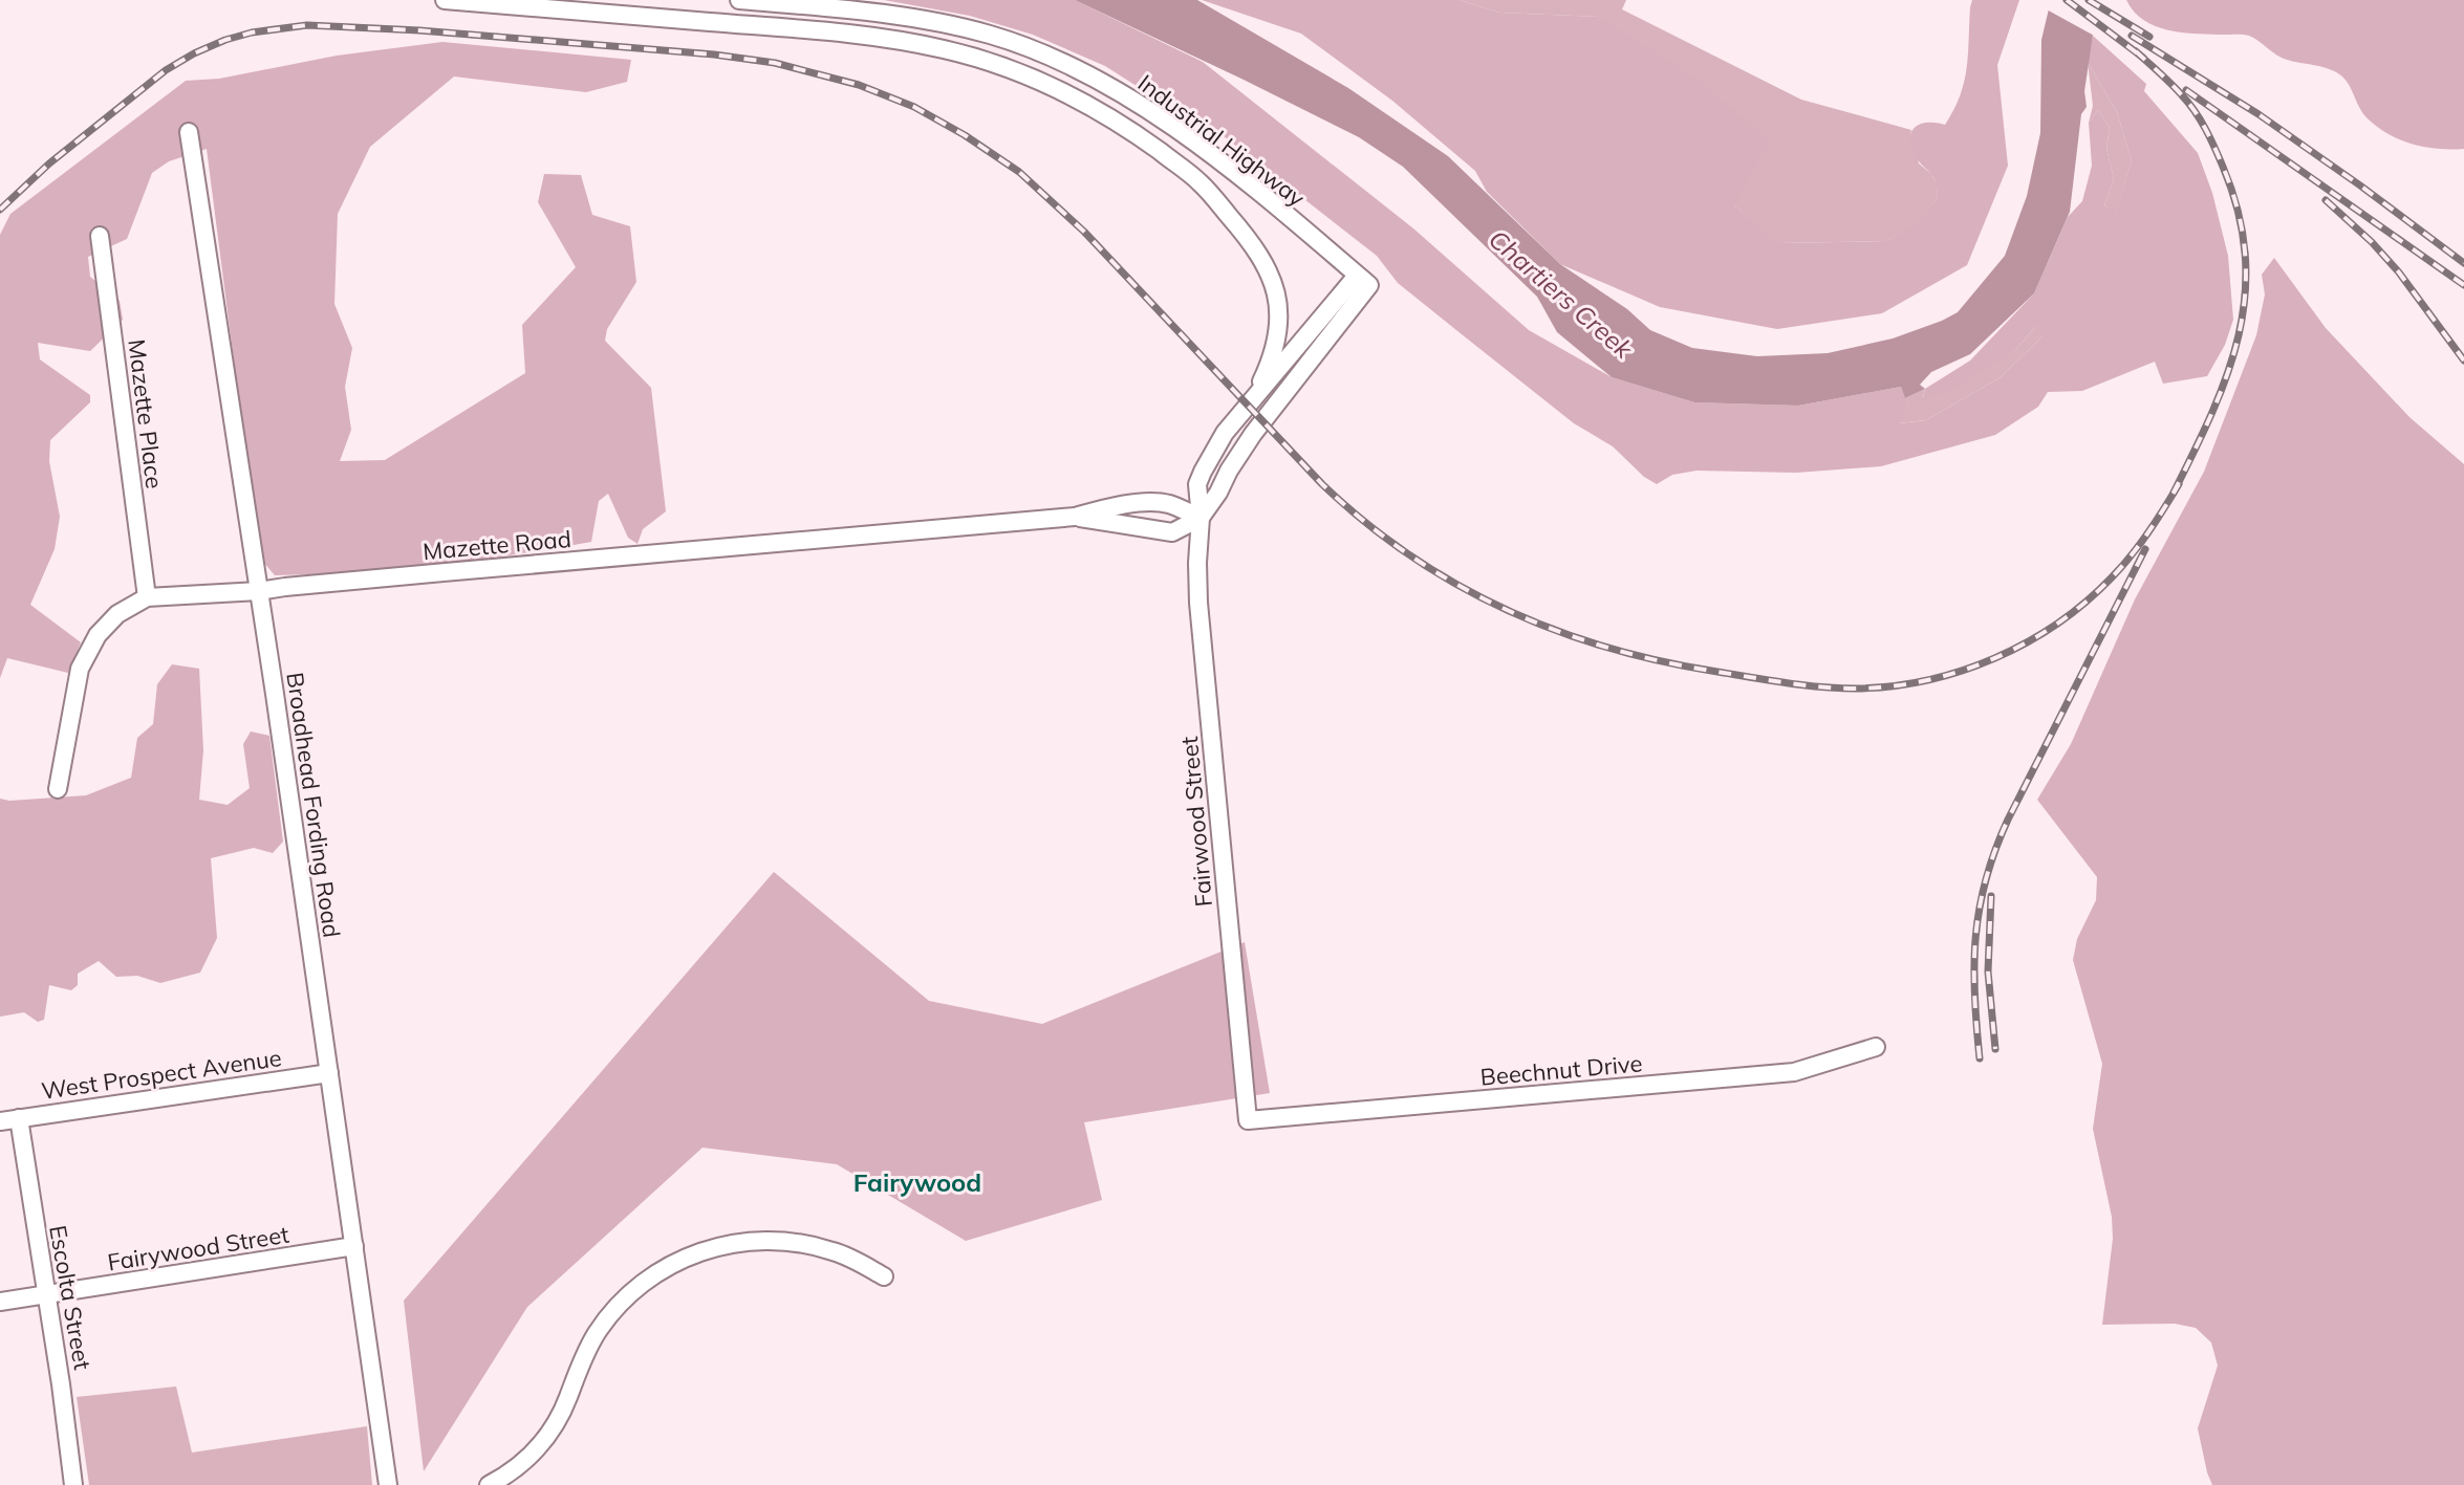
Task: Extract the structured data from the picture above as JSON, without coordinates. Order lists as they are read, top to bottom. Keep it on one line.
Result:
{"streets":{"street":["Industrial Highway","Mazette Place","Mazette Road","Broadhead Fording Road","Fairwood Street","Beechnut Drive","West Prospect Avenue","Fairywood Street","Escolta Street"]},"crossings":[["Industrial Highway","Fairwood Street"],["Mazette Place","Mazette Road"],["Mazette Road","Broadhead Fording Road"],["Mazette Road","Fairwood Street"],["Broadhead Fording Road","West Prospect Avenue"],["Broadhead Fording Road","Fairywood Street"],["Fairwood Street","Beechnut Drive"],["West Prospect Avenue","Escolta Street"],["Fairywood Street","Escolta Street"]],"districts":["Fairywood"],"water":["Chartiers Creek"]}
